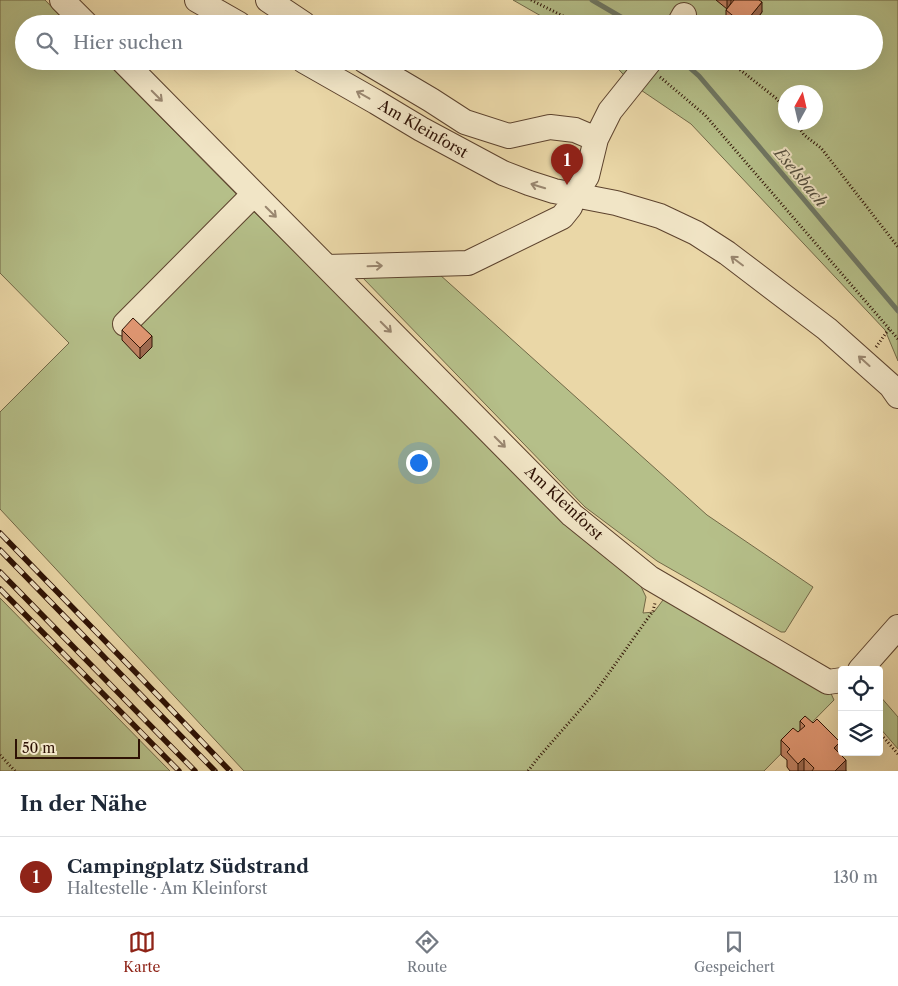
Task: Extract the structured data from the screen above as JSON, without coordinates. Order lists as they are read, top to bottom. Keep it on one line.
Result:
{"streets":{"street":["Am Kleinforst"]},"water":["Eselsbach"],"scale_bar":"50 m","north":"top","page":{"search":"Hier suchen","pins":"1","scale":"50 m","heading":"In der Nähe","list":[{"mark":"1","name":"Campingplatz Südstrand","note":"Haltestelle · Am Kleinforst","value":"130 m"}],"nav":["Karte","Route","Gespeichert"]}}
